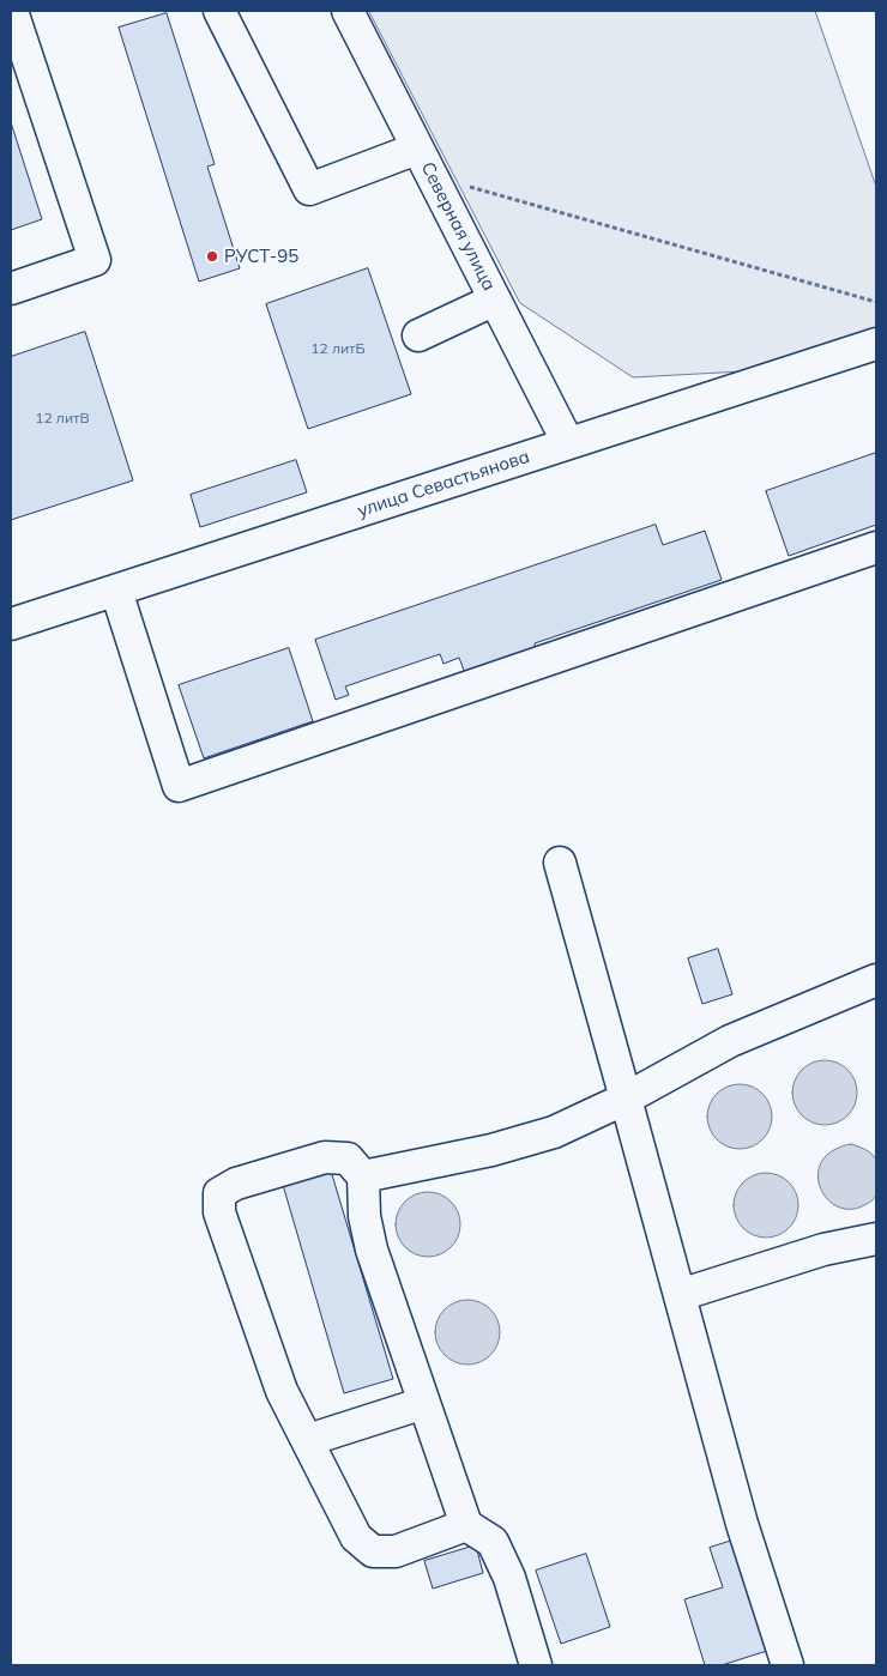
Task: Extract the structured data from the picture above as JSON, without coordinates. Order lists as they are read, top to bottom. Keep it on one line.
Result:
{"streets":{"street":["Северная улица","улица Севастьянова"]},"crossings":[["Северная улица","улица Севастьянова"]],"places":["РУСТ-95"],"house_numbers":["12 литБ","12 литВ"]}
